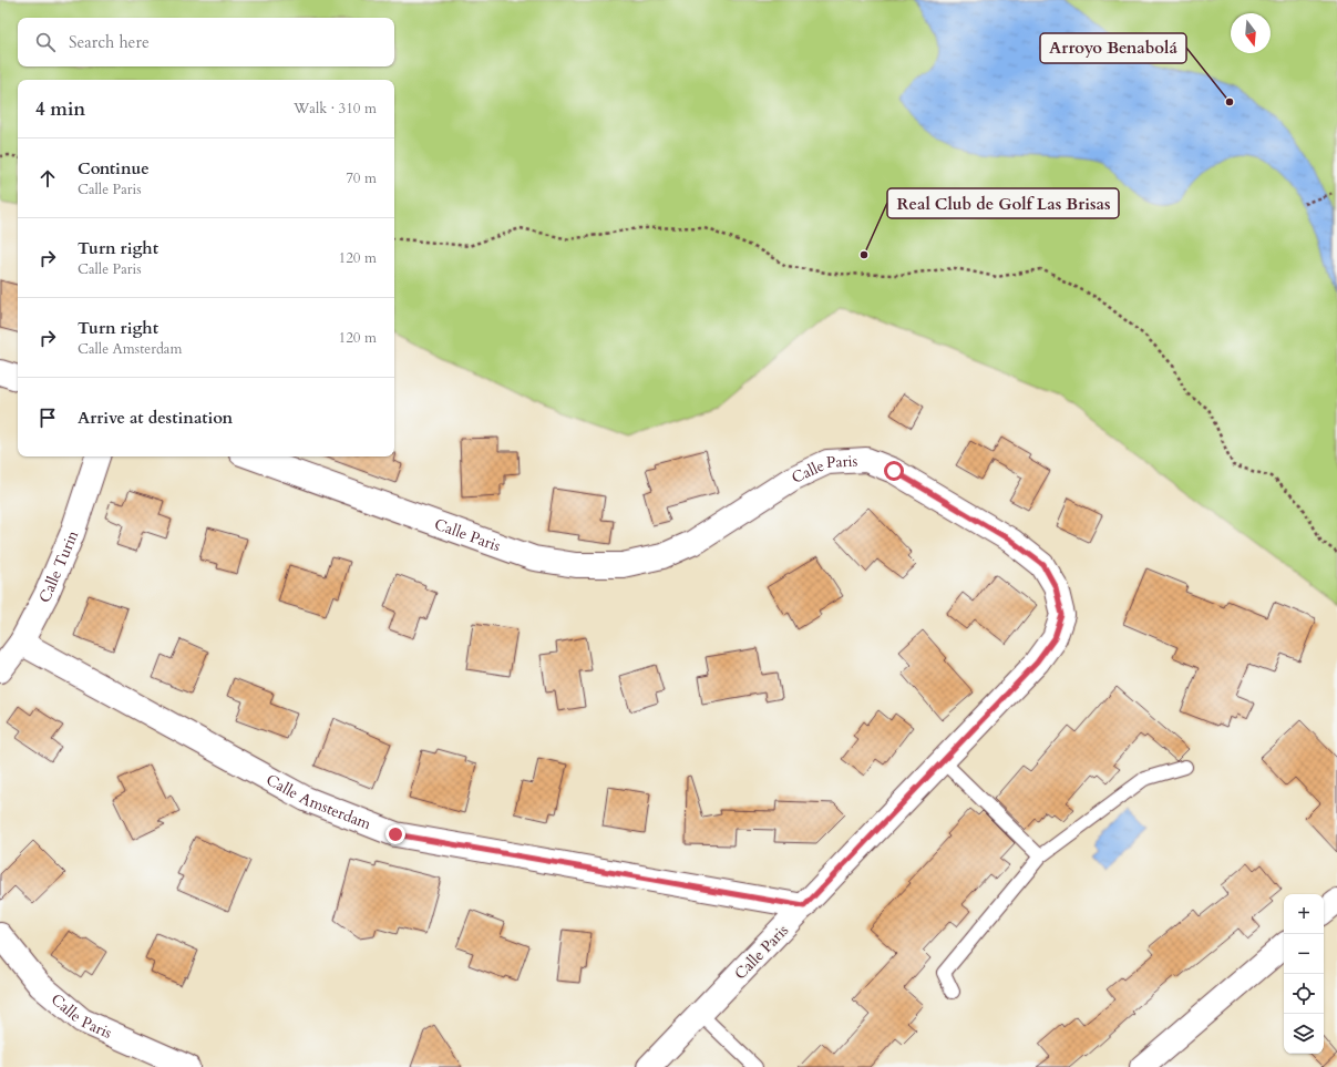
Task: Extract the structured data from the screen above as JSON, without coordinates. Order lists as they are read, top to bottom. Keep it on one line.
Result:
{"streets":{"street":["Calle Paris","Calle Turin","Calle Amsterdam"]},"crossings":[["Calle Paris","Calle Amsterdam"],["Calle Turin","Calle Amsterdam"]],"places":["Arroyo Benabolá","Real Club de Golf Las Brisas"],"north":"bottom","page":{"search":"Search here","heading":["4 min","Walk · 310 m"],"list":[["Continue","Calle Paris","70 m"],["Turn right","Calle Paris","120 m"],["Turn right","Calle Amsterdam","120 m"],"Arrive at destination"],"map_buttons":["+","−"]}}
